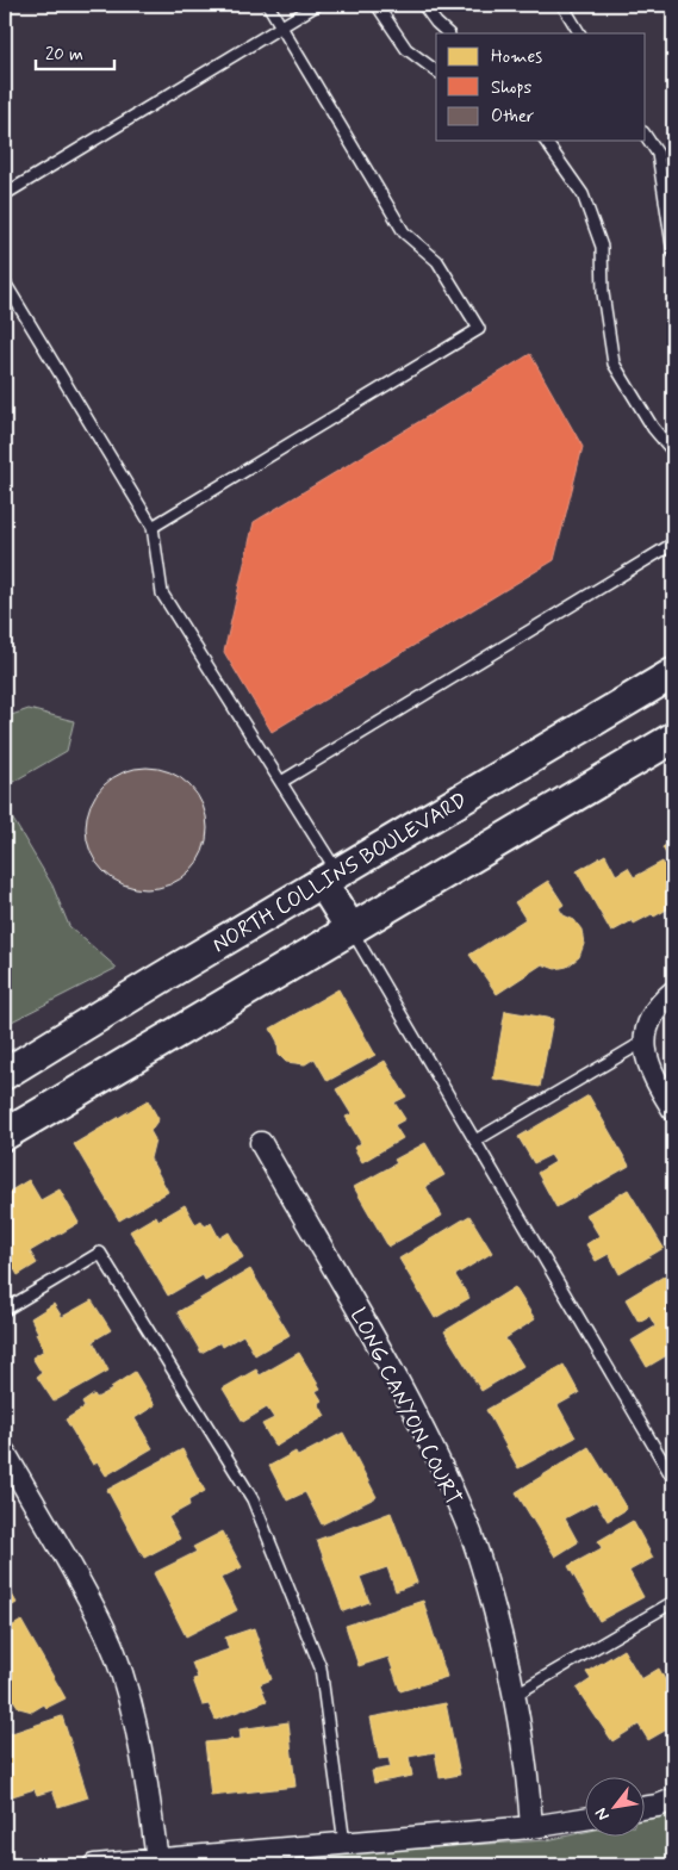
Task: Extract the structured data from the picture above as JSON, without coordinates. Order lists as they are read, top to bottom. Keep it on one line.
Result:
{"streets":{"main road":["NORTH COLLINS BOULEVARD"],"street":["LONG CANYON COURT"]},"legend":["Homes","Shops","Other"],"scale_bar":"20 m","north":"bottom left"}
